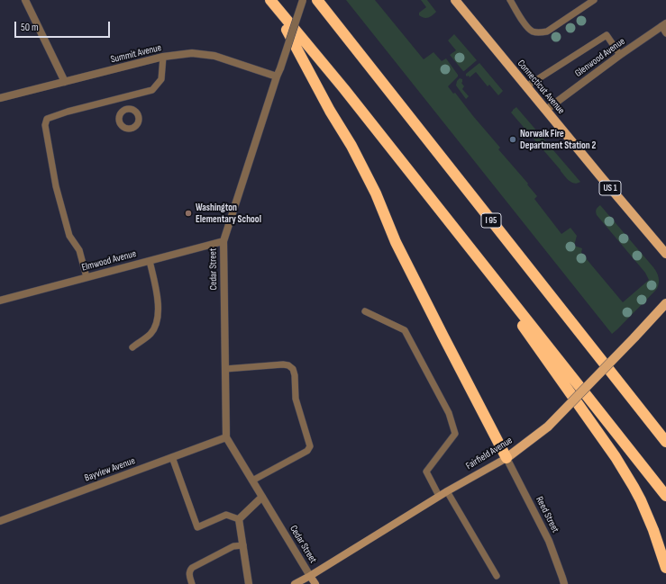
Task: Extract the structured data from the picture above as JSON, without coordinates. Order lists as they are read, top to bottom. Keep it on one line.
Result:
{"streets":{"highway":["I 95"],"main road":["Connecticut Avenue","US 1","Cedar Street","Fairfield Avenue"],"street":["Summit Avenue","Glenwood Avenue","Elmwood Avenue","Bayview Avenue","Reed Street"]},"crossings":[["Summit Avenue","Cedar Street"],["Glenwood Avenue","Connecticut Avenue"],["Elmwood Avenue","Cedar Street"],["Cedar Street","Fairfield Avenue"],["Cedar Street","Bayview Avenue"],["Fairfield Avenue","Reed Street"]],"places":["Norwalk Fire Department Station 2","Washington Elementary School"],"scale_bar":"50 m"}
